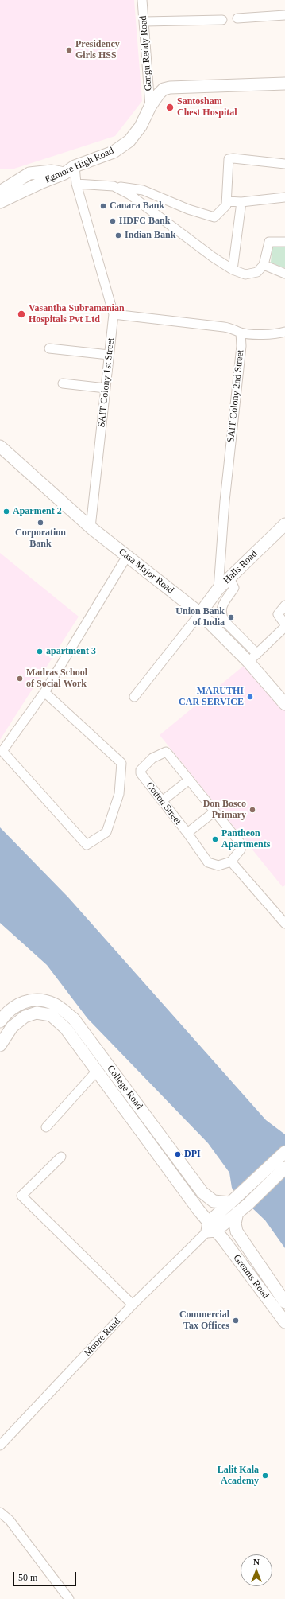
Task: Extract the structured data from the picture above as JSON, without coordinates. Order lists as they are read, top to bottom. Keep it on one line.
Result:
{"streets":{"main road":["Egmore High Road","Halls Road","Casa Major Road","College Road","Greams Road"],"street":["Gangu Reddy Road","SAIT Colony 1st Street","SAIT Colony 2nd Street","Cotton Street","Moore Road"]},"crossings":[["Gangu Reddy Road","Egmore High Road"],["Egmore High Road","SAIT Colony 1st Street"],["SAIT Colony 1st Street","SAIT Colony 2nd Street"],["SAIT Colony 1st Street","Casa Major Road"],["SAIT Colony 2nd Street","Halls Road"],["Halls Road","Casa Major Road"],["College Road","Greams Road"],["College Road","Moore Road"],["Greams Road","Moore Road"]],"places":["Presidency Girls HSS","Santosham Chest Hospital","Canara Bank","HDFC Bank","Indian Bank","Vasantha Subramanian Hospitals Pvt Ltd","Aparment 2","Corporation Bank","Union Bank of India","apartment 3","Madras School of Social Work","MARUTHI CAR SERVICE","Don Bosco Primary","Pantheon Apartments","DPI","Commercial Tax Offices","Lalit Kala Academy"],"scale_bar":"50 m","north":"top"}
